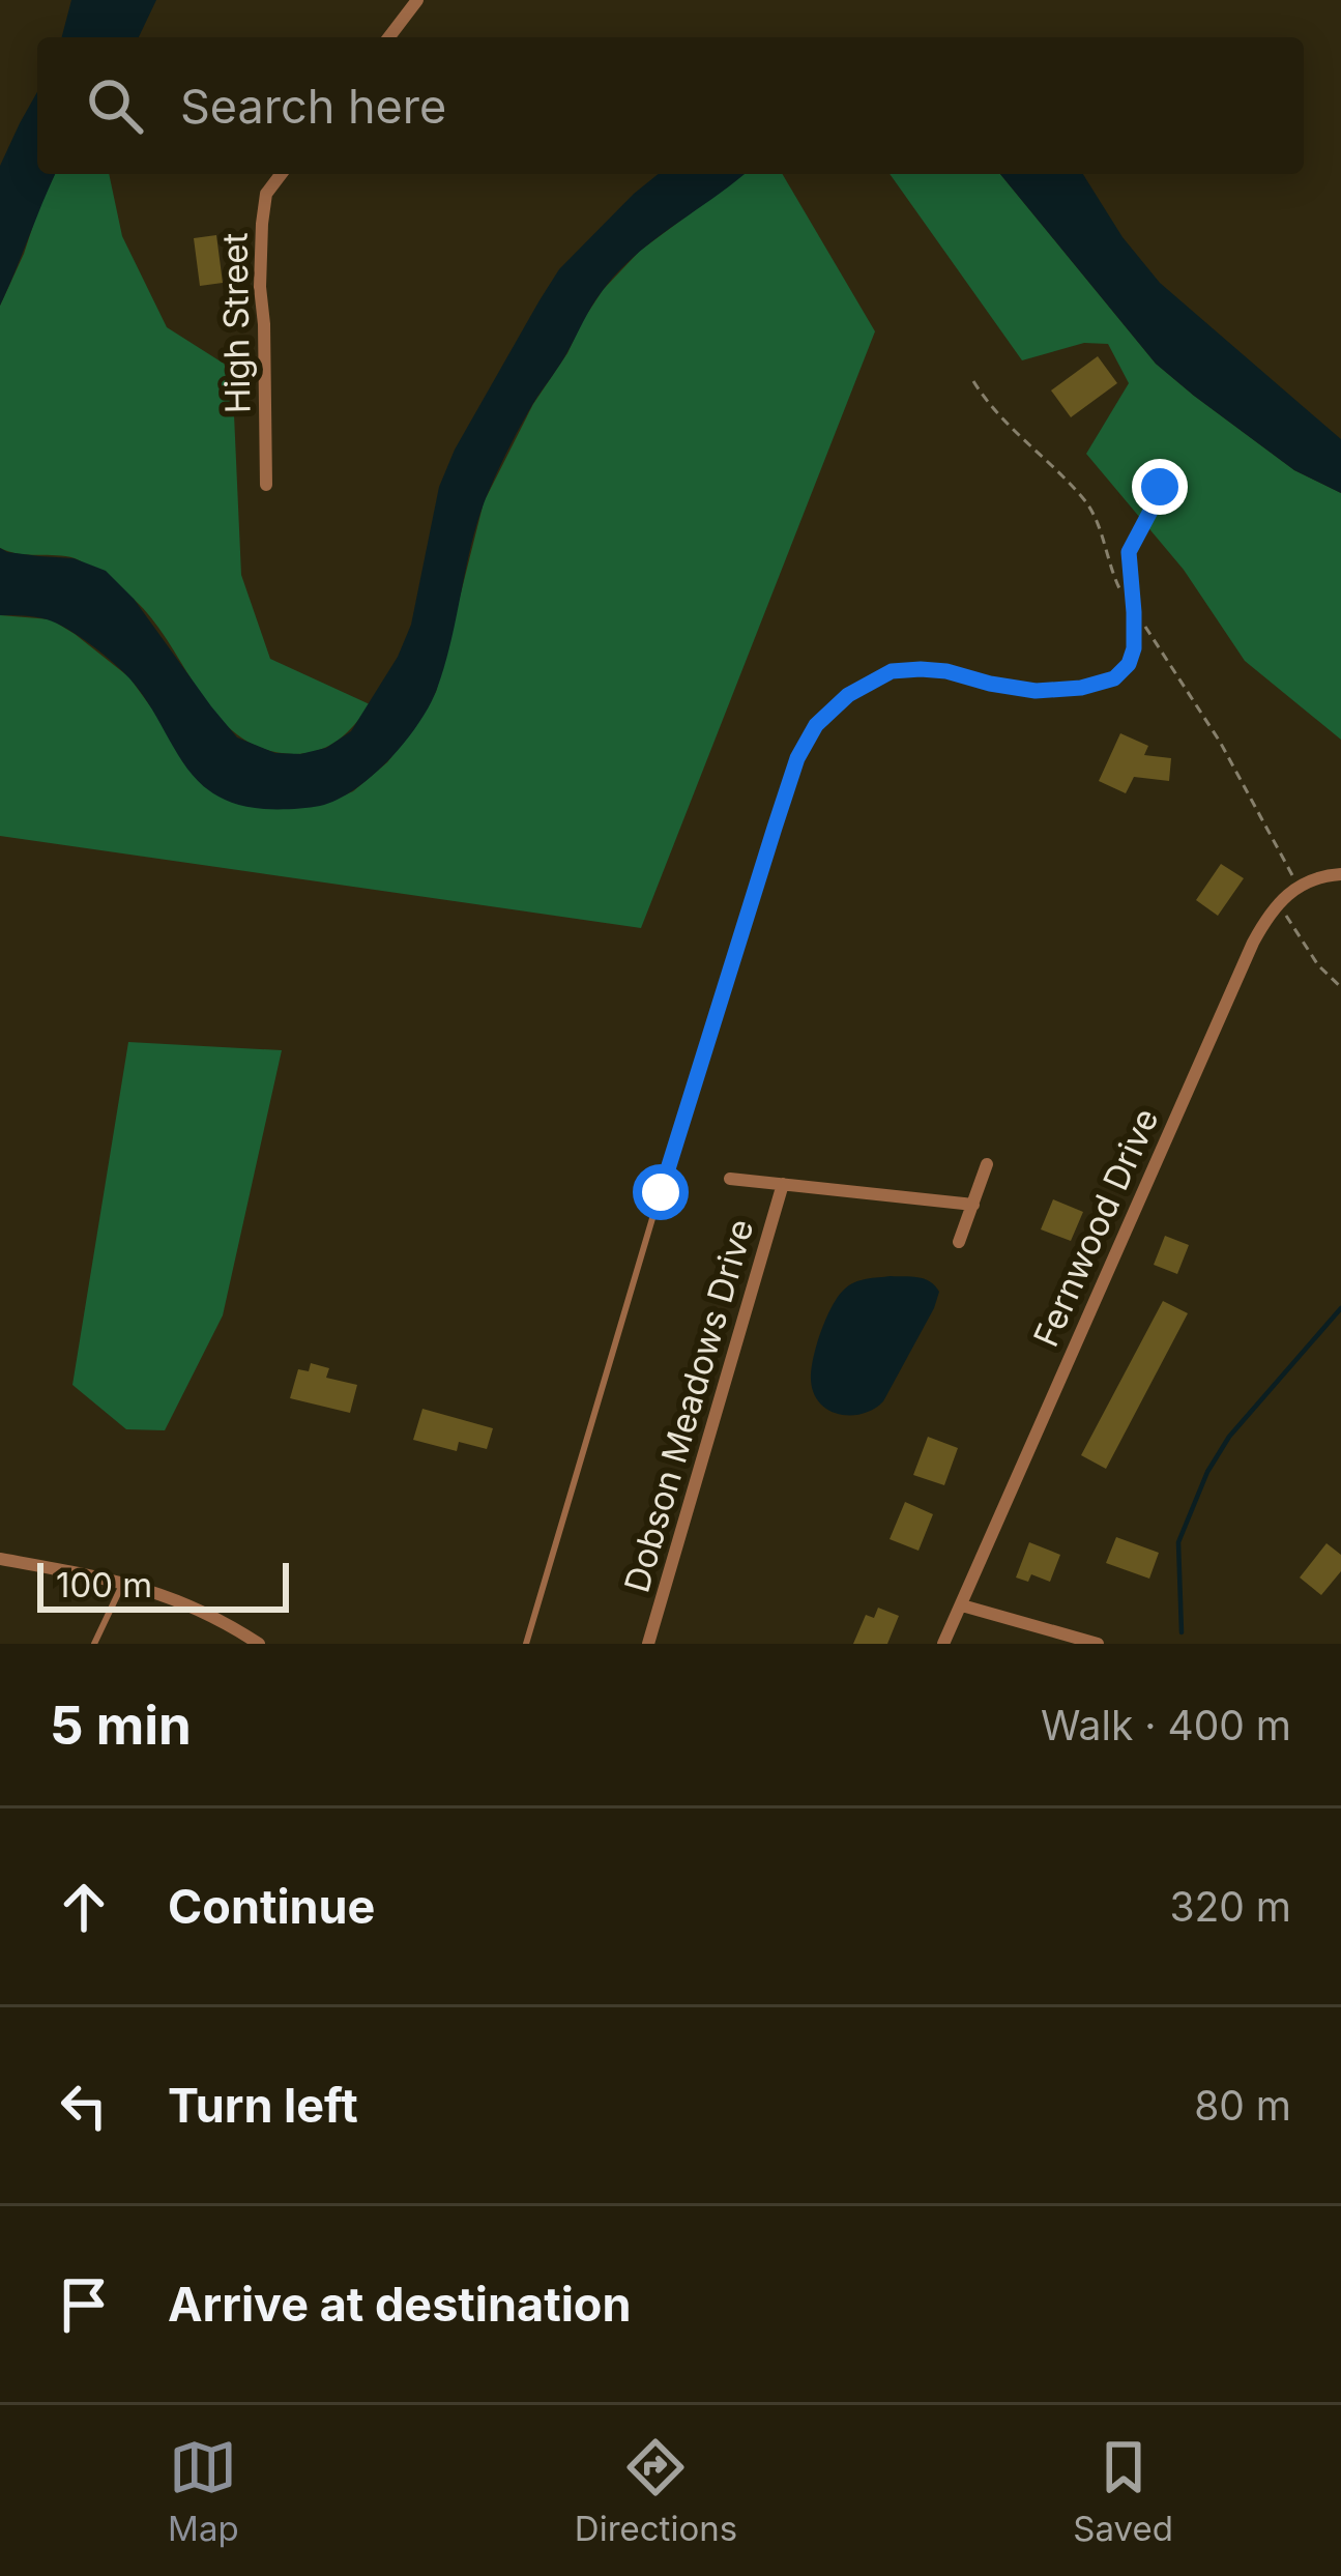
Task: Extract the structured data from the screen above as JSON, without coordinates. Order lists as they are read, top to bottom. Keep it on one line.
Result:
{"streets":{"street":["High Street","Fernwood Drive","Dobson Meadows Drive"]},"scale_bar":"100 m","page":{"search":"Search here","scale":"100 m","heading":["5 min","Walk · 400 m"],"list":[["Continue","320 m"],["Turn left","80 m"],"Arrive at destination"],"nav":["Map","Directions","Saved"]}}
